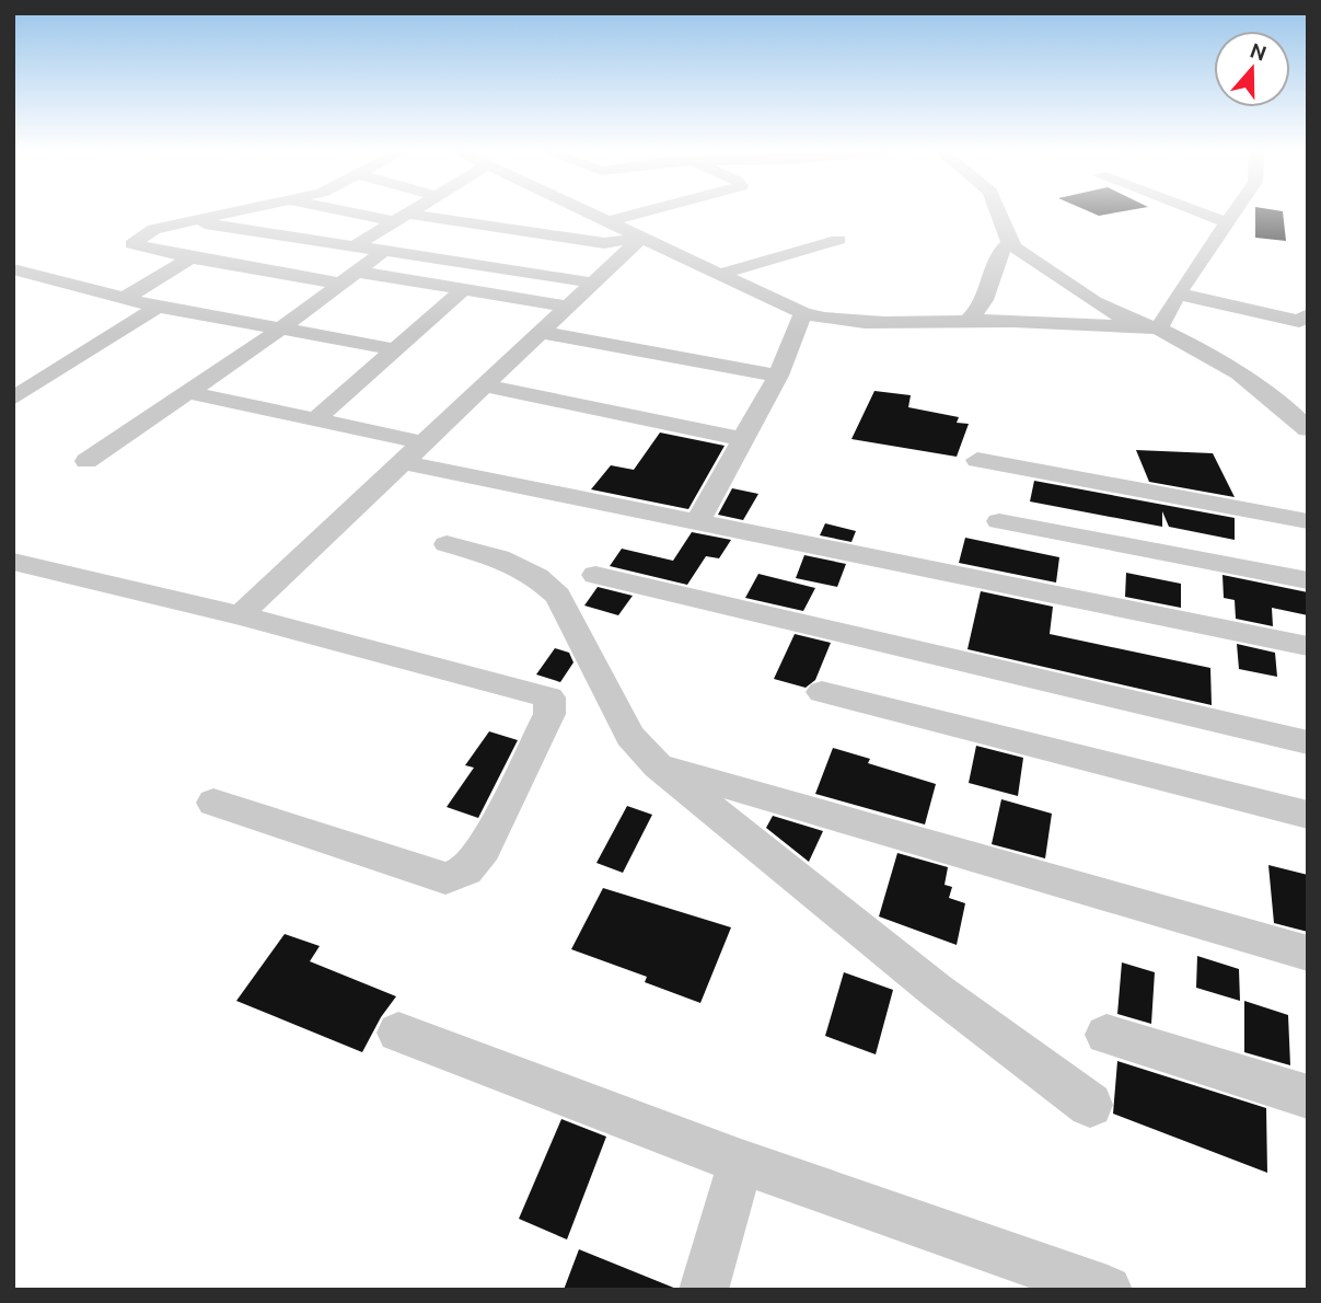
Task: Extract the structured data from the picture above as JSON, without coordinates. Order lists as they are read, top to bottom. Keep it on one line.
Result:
{"north":"top"}
